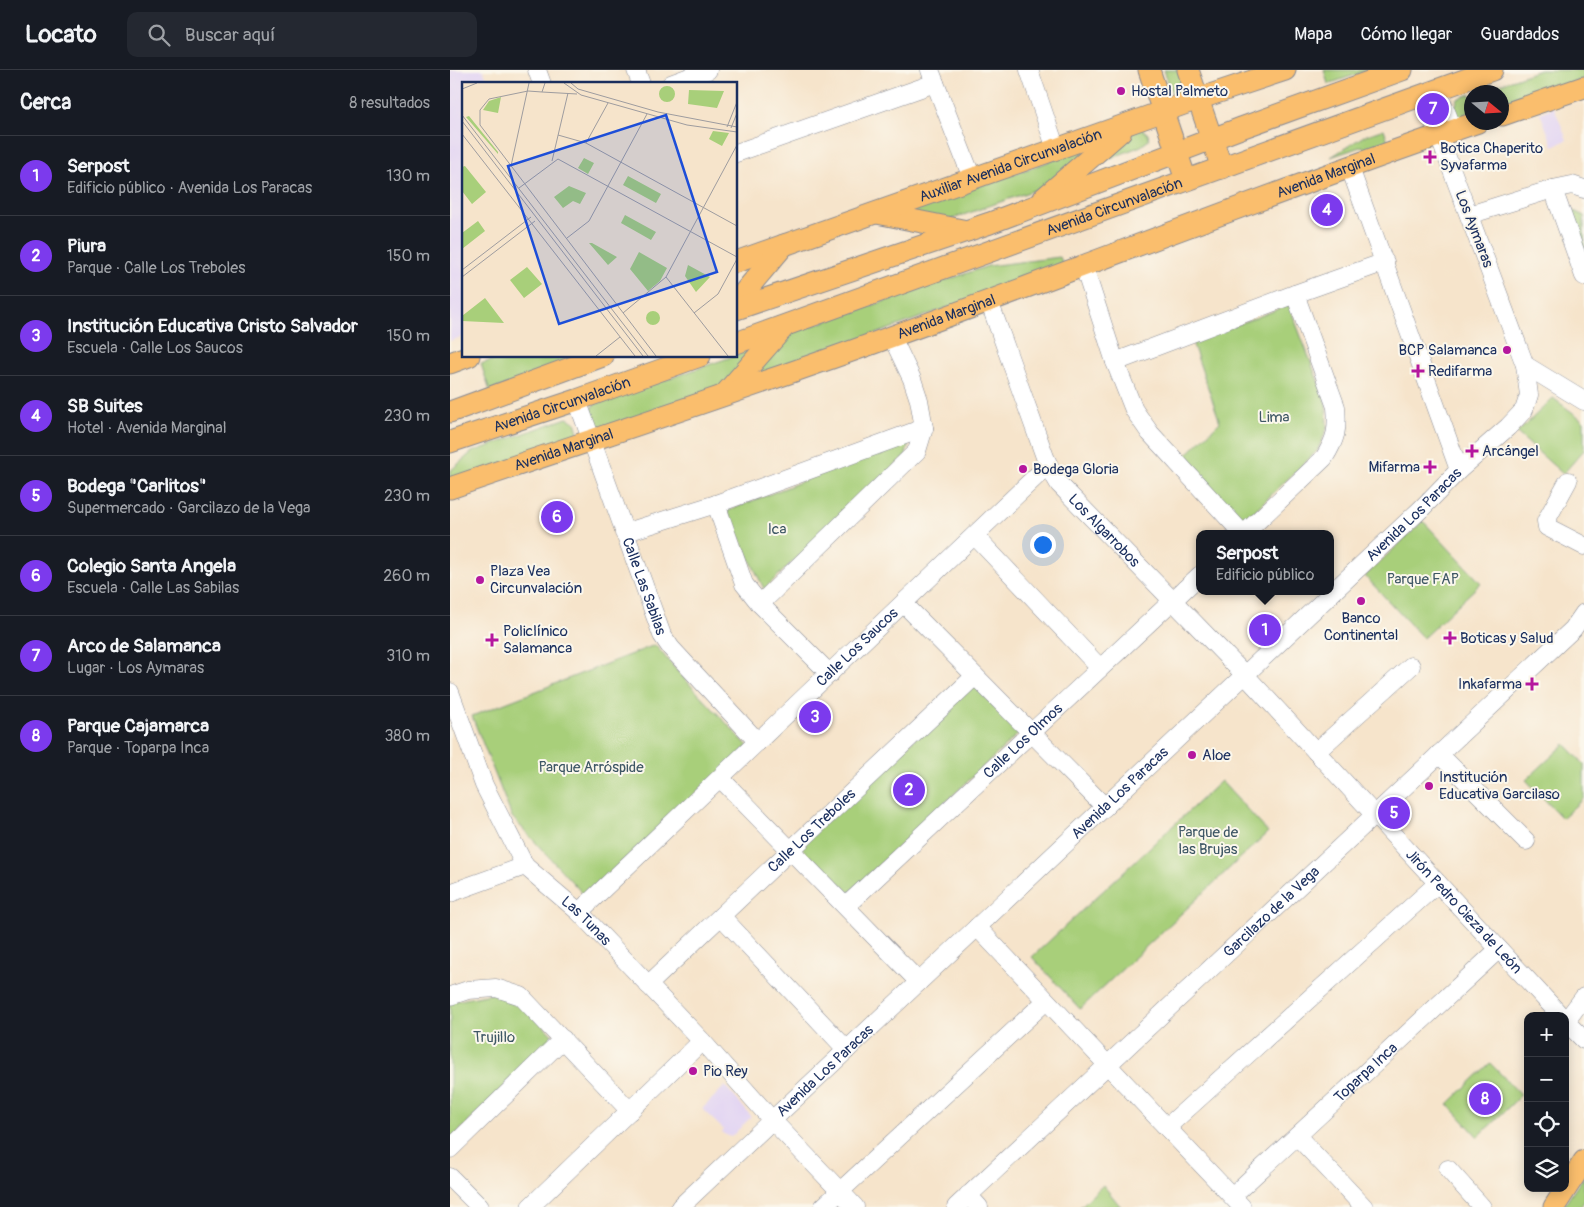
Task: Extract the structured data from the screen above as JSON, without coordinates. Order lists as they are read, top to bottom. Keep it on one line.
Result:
{"streets":{"main road":["Auxiliar Avenida Circunvalación","Avenida Marginal","Avenida Circunvalación"],"street":["Los Aymaras","Avenida Los Paracas","Los Algarrobos","Calle Las Sabilas","Calle Los Saucos","Calle Los Olmos","Calle Los Treboles","Jirón Pedro Cieza de León","Garcilazo de la Vega","Las Tunas","Toparpa Inca"]},"crossings":[["Avenida Marginal","Los Aymaras"],["Avenida Marginal","Los Algarrobos"],["Avenida Marginal","Calle Las Sabilas"],["Avenida Circunvalación","Los Aymaras"],["Avenida Circunvalación","Calle Las Sabilas"],["Los Aymaras","Avenida Los Paracas"],["Avenida Los Paracas","Los Algarrobos"],["Avenida Los Paracas","Jirón Pedro Cieza de León"],["Avenida Los Paracas","Las Tunas"],["Los Algarrobos","Calle Los Saucos"],["Los Algarrobos","Calle Los Olmos"],["Los Algarrobos","Jirón Pedro Cieza de León"],["Calle Las Sabilas","Calle Los Saucos"],["Calle Los Saucos","Las Tunas"],["Calle Los Treboles","Las Tunas"],["Jirón Pedro Cieza de León","Garcilazo de la Vega"],["Jirón Pedro Cieza de León","Toparpa Inca"]],"parks":["Lima","Ica","Parque FAP","Parque Arróspide","Parque de las Brujas","Trujillo"],"places":{"other":["Hostal Palmeto","BCP Salamanca","Bodega Gloria","Plaza Vea Circunvalación","Banco Continental","Aloe","Institución Educativa Garcilaso","Pio Rey"],"health":["Botica Chaperito Syvafarma","Redifarma","Arcángel","Mifarma","Boticas y Salud","Policlínico Salamanca","Inkafarma"]},"north":"right","page":{"header":"Locato","search":"Buscar aquí","nav":["Mapa","Cómo llegar","Guardados"],"heading":["Cerca","8 resultados"],"pins":["7","4","6","1","3","2","5","8"],"list":[{"mark":"1","name":"Serpost","note":"Edificio público · Avenida Los Paracas","value":"130 m"},{"mark":"2","name":"Piura","note":"Parque · Calle Los Treboles","value":"150 m"},{"mark":"3","name":"Institución Educativa Cristo Salvador","note":"Escuela · Calle Los Saucos","value":"150 m"},{"mark":"4","name":"SB Suites","note":"Hotel · Avenida Marginal","value":"230 m"},{"mark":"5","name":"Bodega \"Carlitos\"","note":"Supermercado · Garcilazo de la Vega","value":"230 m"},{"mark":"6","name":"Colegio Santa Angela","note":"Escuela · Calle Las Sabilas","value":"260 m"},{"mark":"7","name":"Arco de Salamanca","note":"Lugar · Los Aymaras","value":"310 m"},{"mark":"8","name":"Parque Cajamarca","note":"Parque · Toparpa Inca","value":"380 m"}],"popup":["Serpost","Edificio público"],"map_buttons":["+","−"]}}
